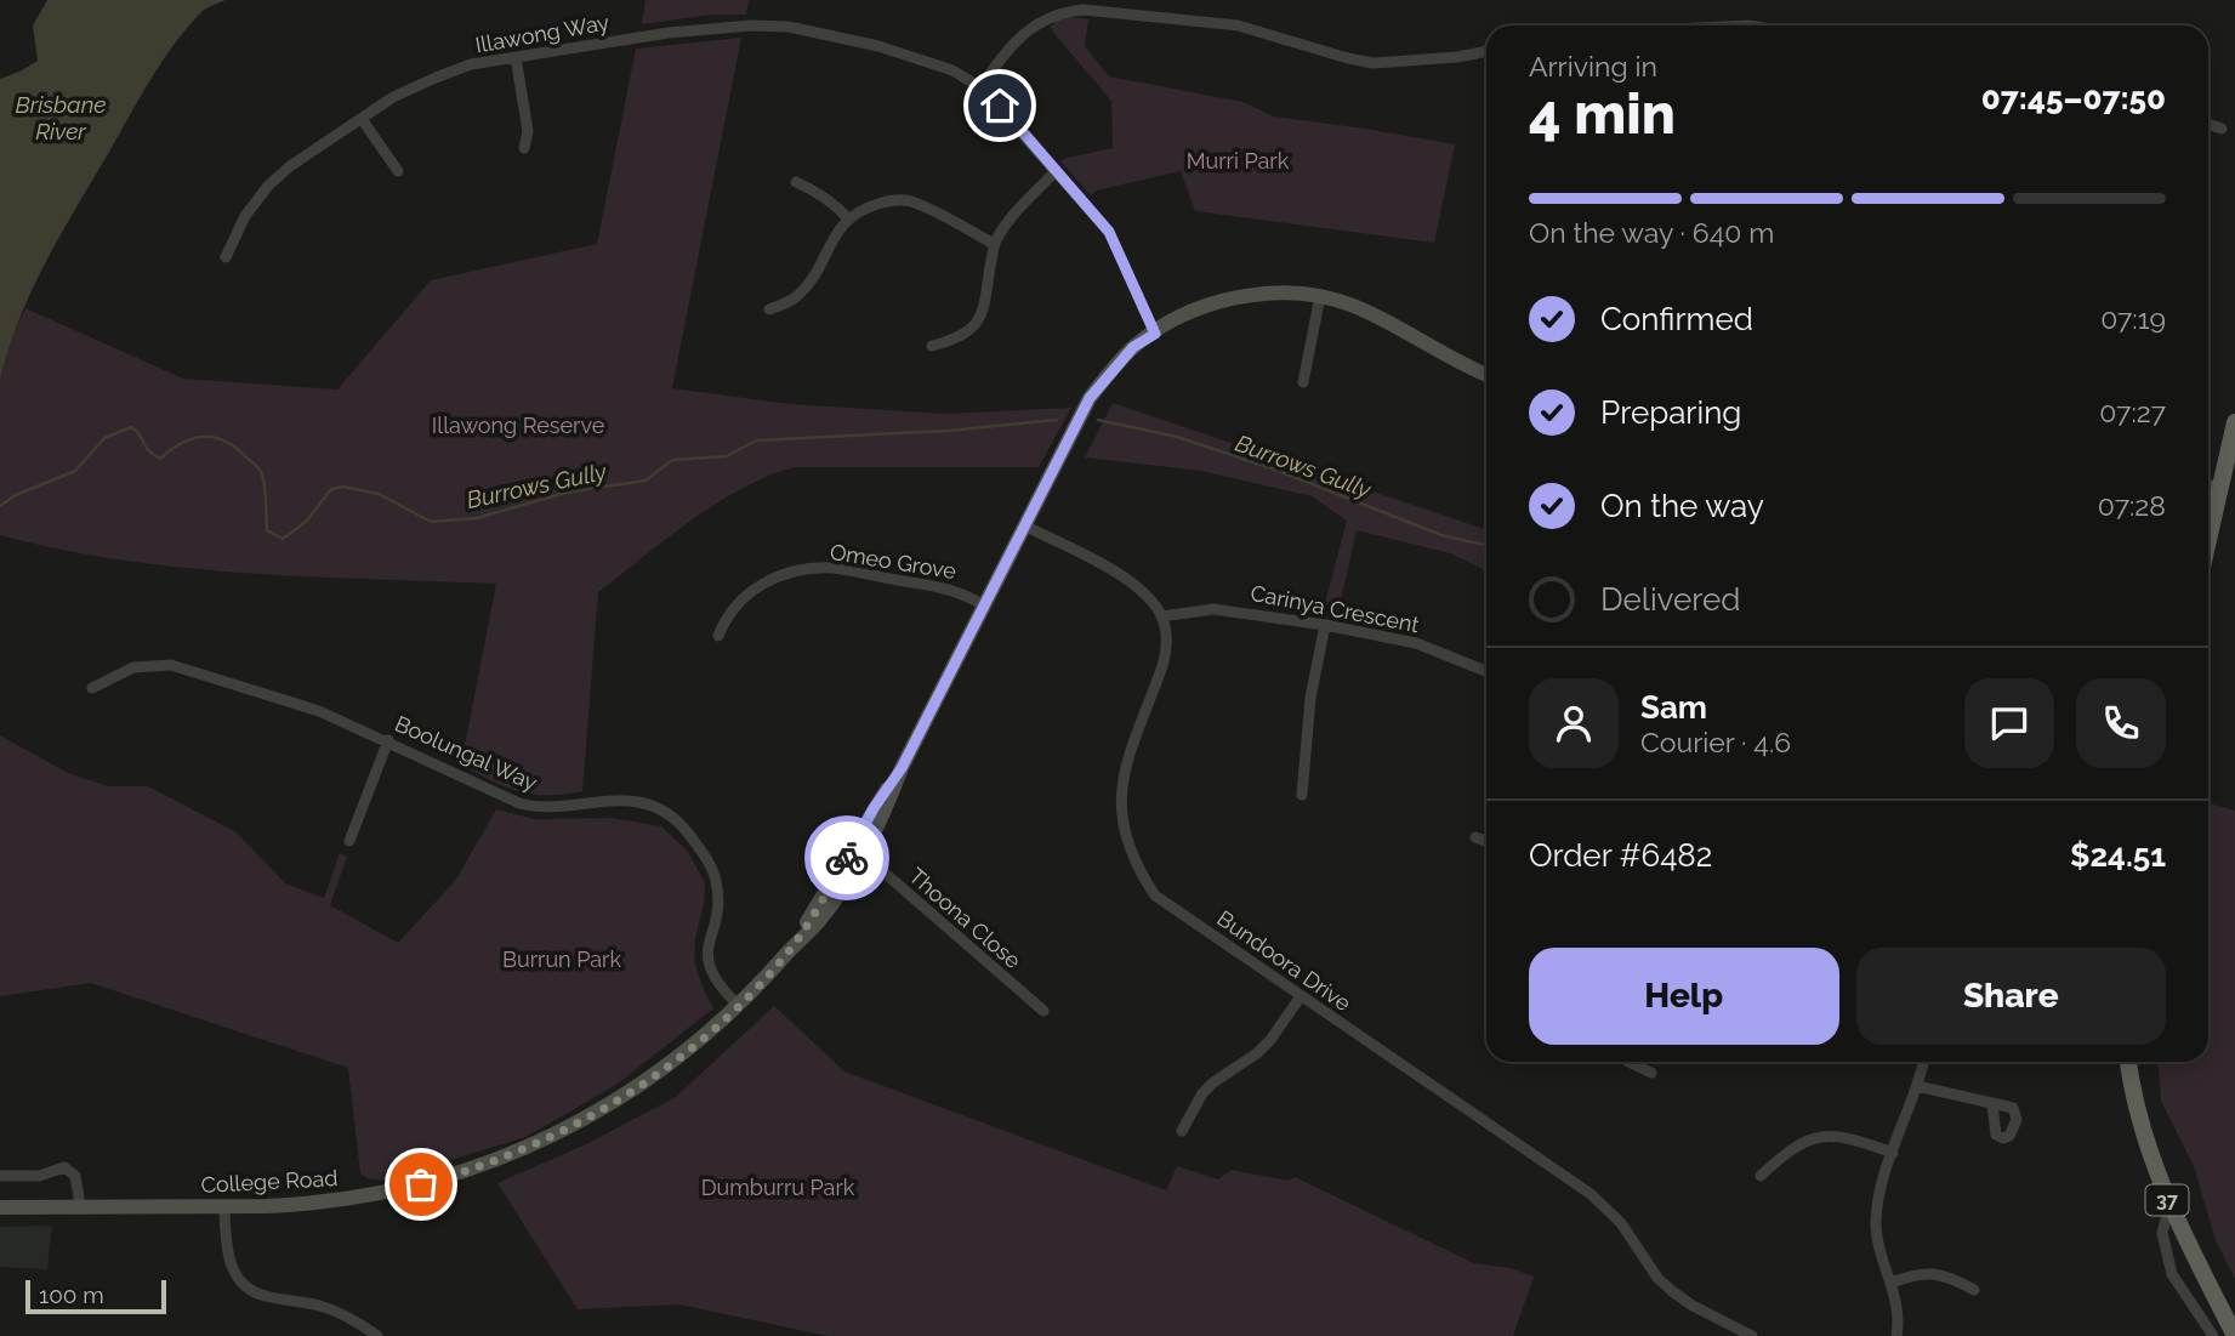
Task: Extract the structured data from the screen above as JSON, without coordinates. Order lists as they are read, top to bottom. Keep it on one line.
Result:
{"streets":{"main road":["College Road","37"],"street":["Illawong Way","Omeo Grove","Carinya Crescent","Boolungal Way","Thoona Close","Bundoora Drive"]},"crossings":[["Illawong Way","College Road"],["Omeo Grove","College Road"],["Carinya Crescent","Bundoora Drive"],["Boolungal Way","College Road"],["Thoona Close","College Road"]],"water":["Brisbane River","Burrows Gully"],"parks":["Murri Park","Illawong Reserve","Burrun Park","Dumburru Park"],"scale_bar":"100 m","page":{"heading":["4 min","Arriving in","07:45–07:50"],"panel":["Sam","Courier · 4.6","Order #6482","$24.51"],"bar":"On the way · 640 m","list":[["Confirmed","07:19"],["Preparing","07:27"],["On the way","07:28"],"Delivered"],"buttons":["Help","Share"],"scale":"100 m"}}
